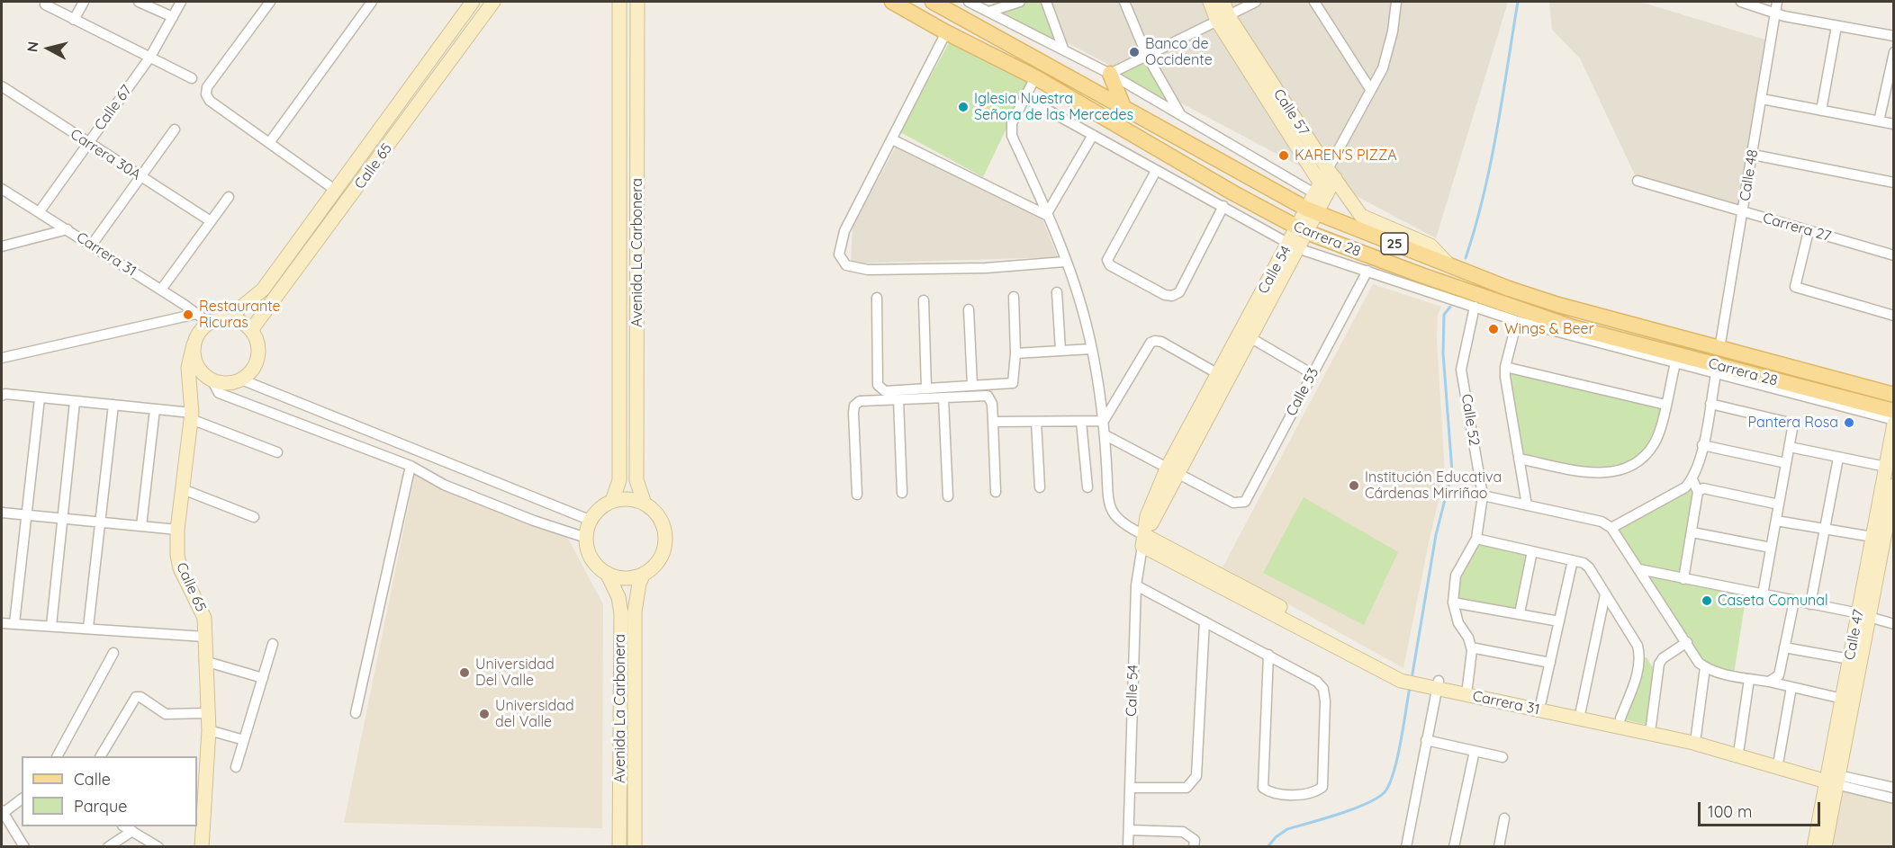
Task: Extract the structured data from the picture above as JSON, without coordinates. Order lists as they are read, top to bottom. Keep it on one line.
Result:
{"streets":{"main road":["Carrera 28","25"],"street":["Calle 67","Calle 57","Carrera 30A","Calle 65","Calle 48","Carrera 27","Avenida La Carbonera","Carrera 31","Calle 54","Calle 53","Calle 52","Calle 47"]},"crossings":[["Calle 67","Carrera 30A"],["Calle 67","Carrera 31"],["Calle 57","Carrera 28"],["Calle 57","Calle 54"],["Calle 65","Carrera 31"],["Calle 48","Carrera 27"],["Calle 48","Carrera 28"],["Carrera 28","Calle 54"],["Carrera 28","Calle 53"],["Carrera 28","Calle 52"],["Carrera 28","Calle 47"],["Carrera 31","Calle 54"],["Carrera 31","Calle 47"],["Calle 54","Calle 53"]],"places":["Banco de Occidente","Iglesia Nuestra Señora de las Mercedes","KAREN'S PIZZA","Restaurante Ricuras","Wings & Beer","Pantera Rosa","Institución Educativa Cárdenas Mirriñao","Caseta Comunal","Universidad Del Valle","Universidad del Valle"],"legend":["Calle","Parque"],"scale_bar":"100 m","north":"left"}
